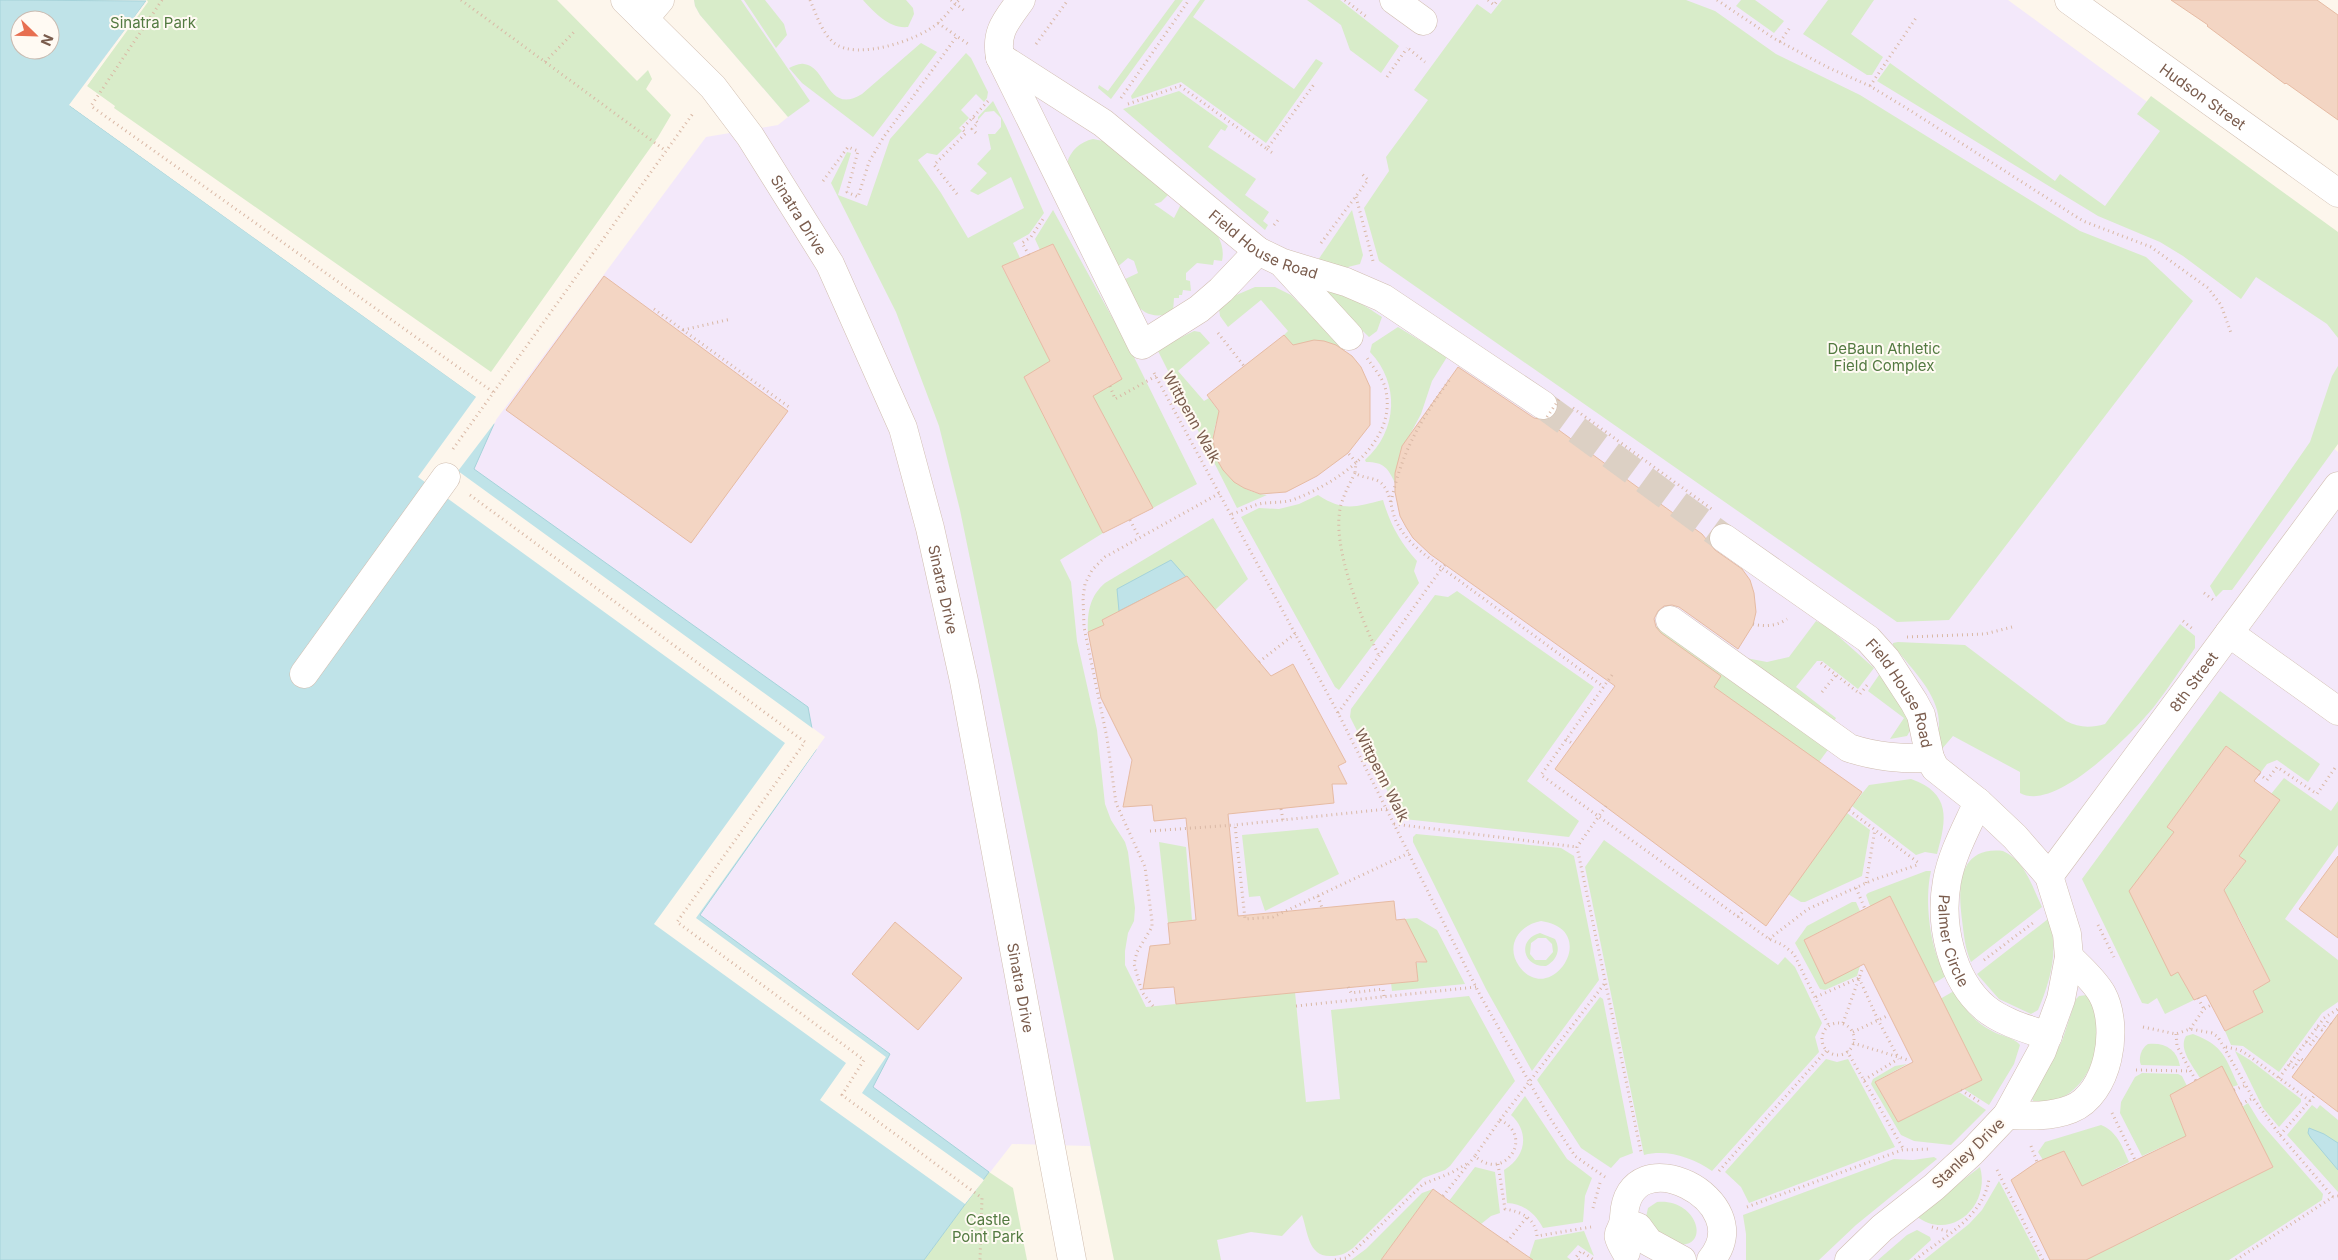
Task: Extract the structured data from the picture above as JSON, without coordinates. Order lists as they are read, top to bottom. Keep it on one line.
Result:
{"streets":{"street":["Hudson Street","Sinatra Drive","Field House Road","8th Street","Palmer Circle","Stanley Drive"],"path":["Wittpenn Walk"]},"crossings":[["Field House Road","8th Street"],["Field House Road","Palmer Circle"],["Field House Road","Stanley Drive"],["8th Street","Stanley Drive"],["Palmer Circle","Stanley Drive"]],"parks":["Sinatra Park","DeBaun Athletic Field Complex","Castle Point Park"],"north":"bottom right"}
